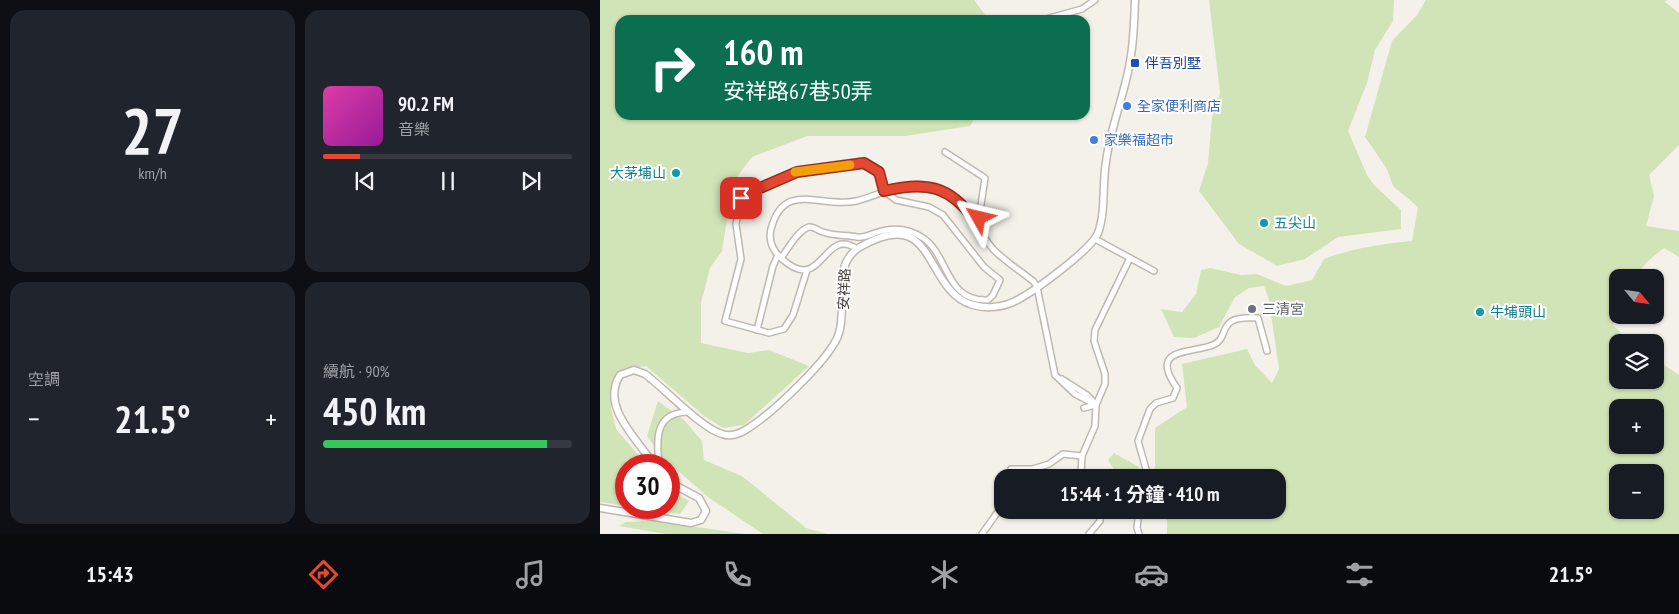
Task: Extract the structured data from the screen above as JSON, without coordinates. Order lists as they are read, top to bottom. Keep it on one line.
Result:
{"streets":{"street":["安祥路"]},"places":{"transit":["伴吾別墅"],"other":["全家便利商店","家樂福超市","大茅埔山","五尖山","三清宮","牛埔頭山"]},"north":"bottom right","page":{"tile":[["27","km/h"],"空調",["續航 · 90%","450 km"]],"turn":["160 m","安祥路67巷50弄"],"song":["90.2 FM","音樂"],"map_buttons":["+","−"],"heat":["−","21.5°","+"],"limit":"30","trip":"15:44 · 1 分鐘 · 410 m","tabs":["15:43","21.5°"]}}
